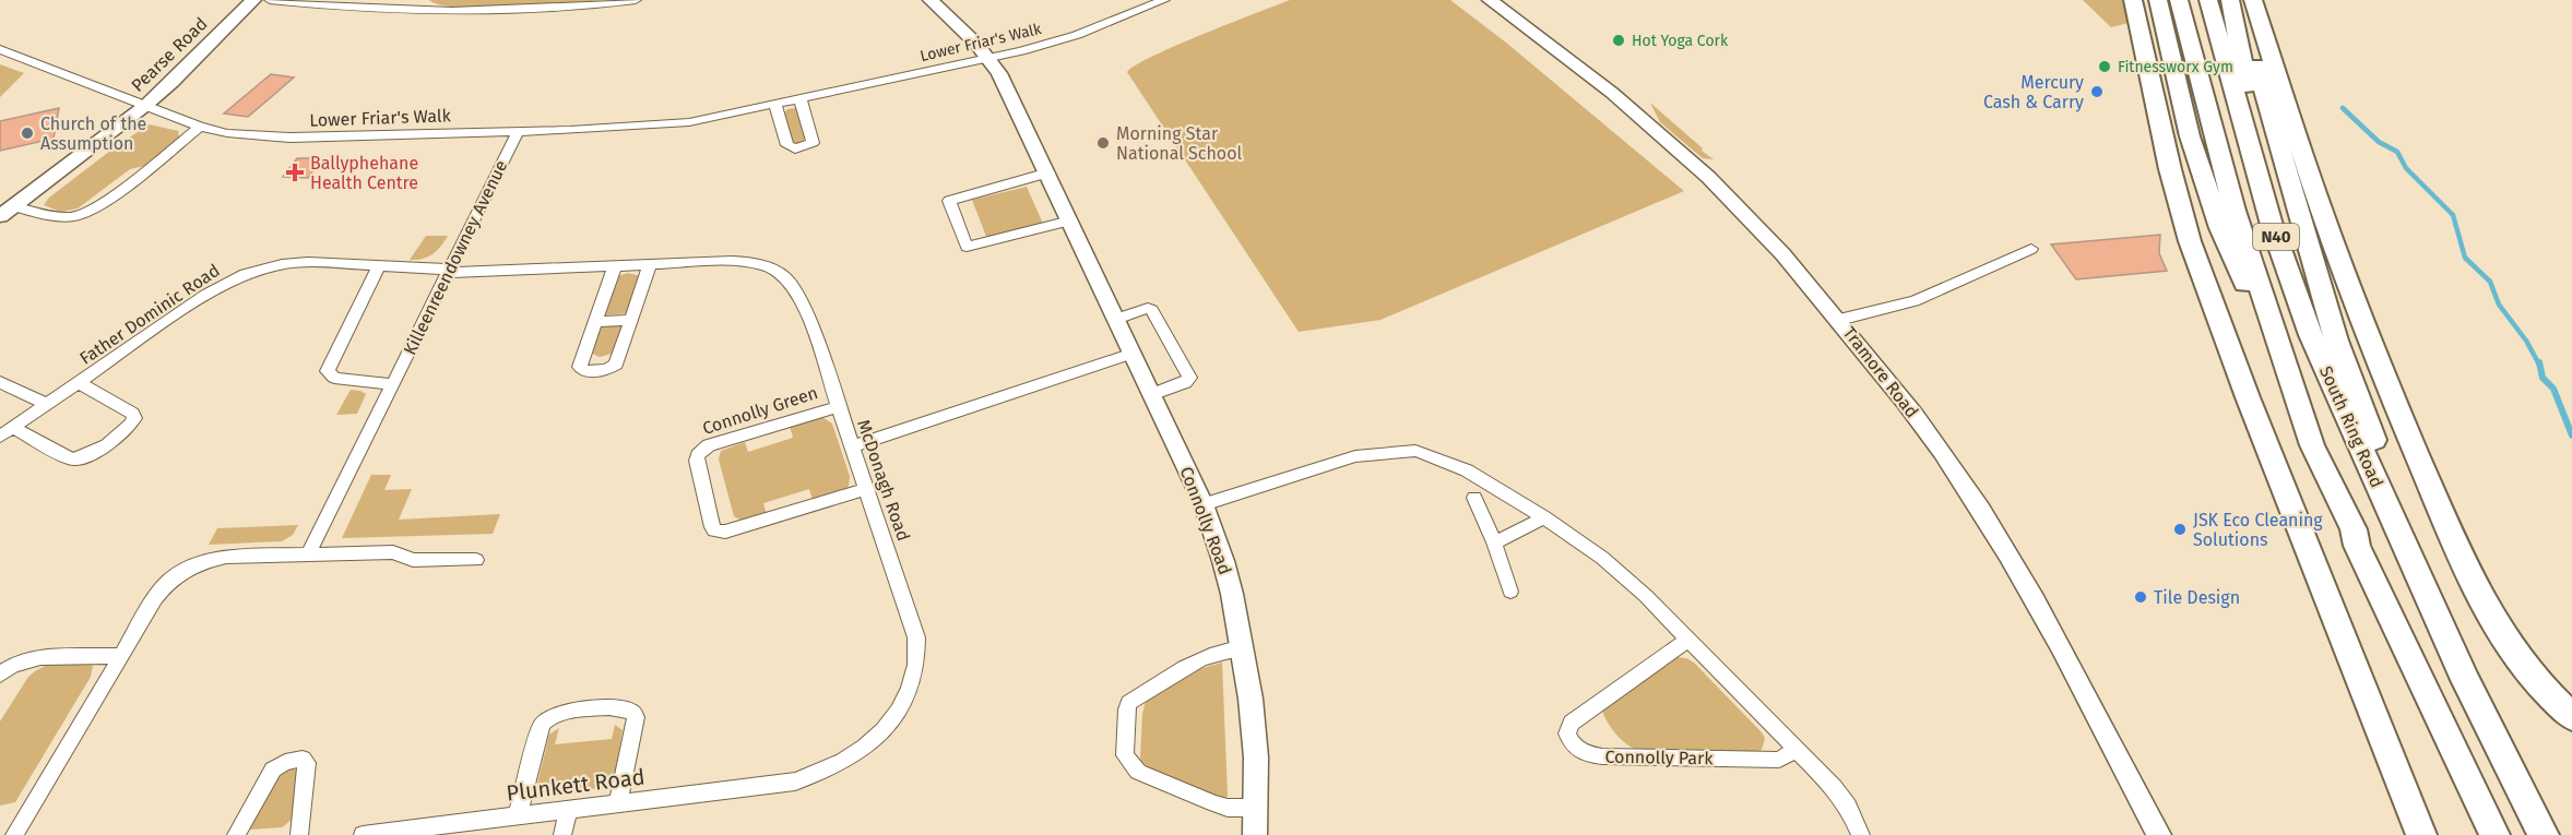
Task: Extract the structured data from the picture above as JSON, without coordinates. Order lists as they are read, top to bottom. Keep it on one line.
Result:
{"streets":{"highway":["N40","South Ring Road"],"street":["Lower Friar's Walk","Pearse Road","Killeenreendowney Avenue","Father Dominic Road","Tramore Road","Connolly Green","McDonagh Road","Connolly Road","Connolly Park","Plunkett Road"]},"crossings":[["Lower Friar's Walk","Pearse Road"],["Lower Friar's Walk","Killeenreendowney Avenue"],["Lower Friar's Walk","Connolly Road"],["Killeenreendowney Avenue","Father Dominic Road"],["Killeenreendowney Avenue","McDonagh Road"],["Father Dominic Road","McDonagh Road"],["Connolly Green","McDonagh Road"],["McDonagh Road","Plunkett Road"]],"places":{"other":["Hot Yoga Cork","Fitnessworx Gym","Mercury Cash & Carry","Church of the Assumption","Morning Star National School","JSK Eco Cleaning Solutions","Tile Design"],"health":["Ballyphehane Health Centre"]}}
